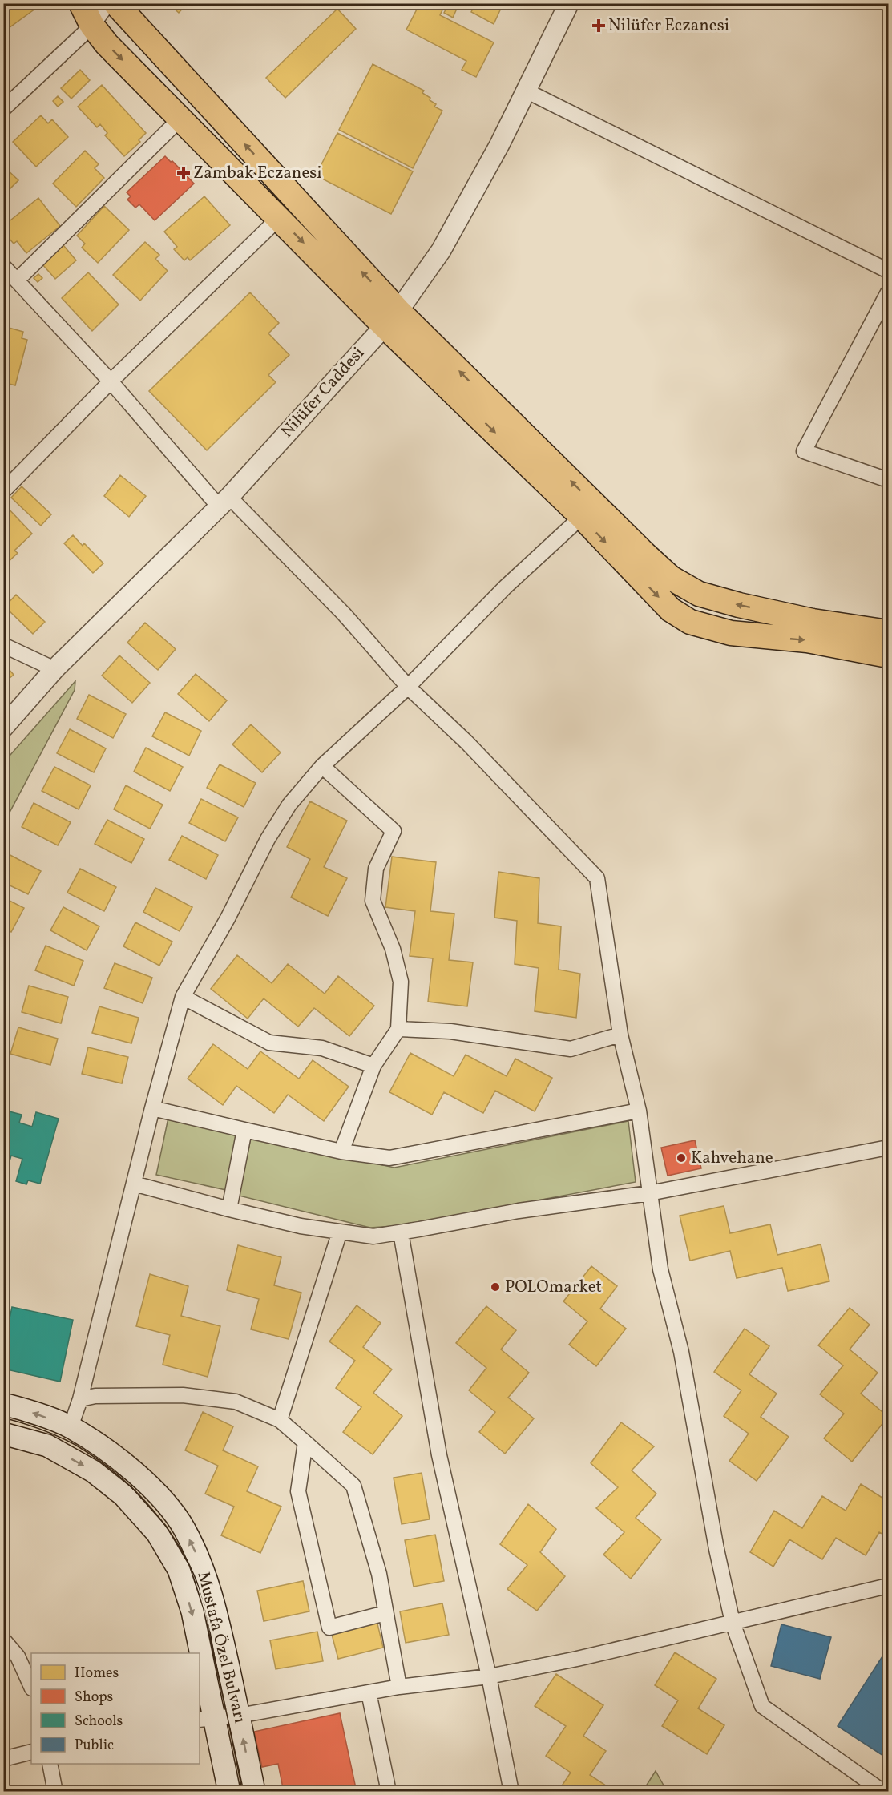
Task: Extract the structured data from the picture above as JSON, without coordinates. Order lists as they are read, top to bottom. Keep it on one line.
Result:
{"streets":{"main road":["Mustafa Özel Bulvarı"],"street":["Nilüfer Caddesi"]},"places":{"health":["Nilüfer Eczanesi","Zambak Eczanesi"],"other":["Kahvehane","POLOmarket"]},"legend":["Homes","Shops","Schools","Public"]}
